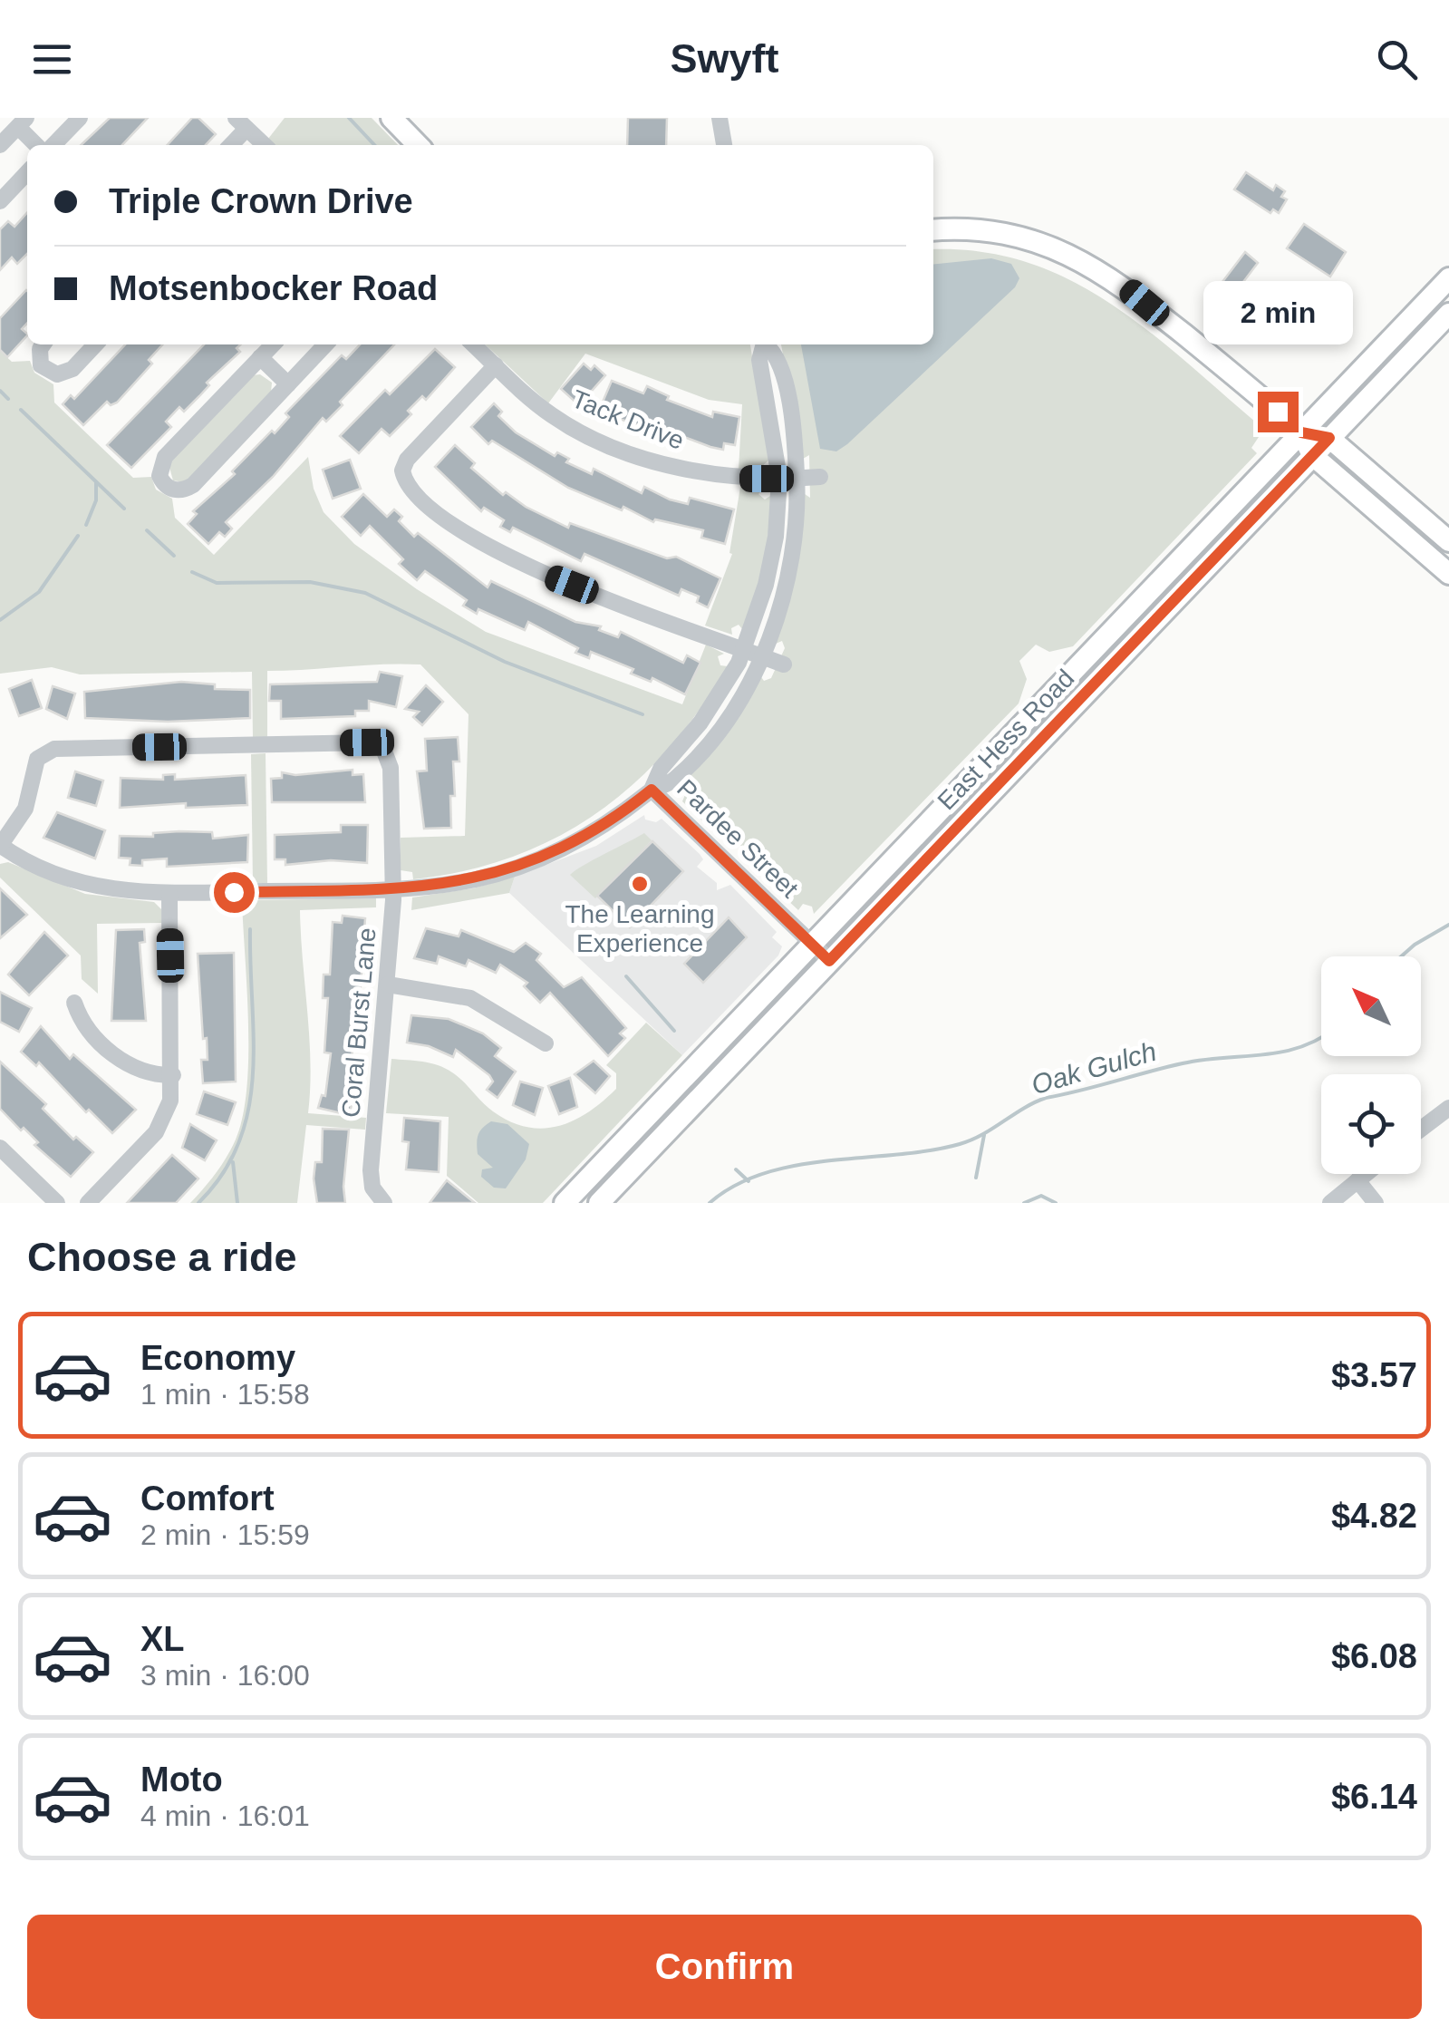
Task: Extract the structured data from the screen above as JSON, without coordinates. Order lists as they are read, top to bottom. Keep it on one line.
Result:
{"streets":{"main road":["East Hess Road"],"street":["Tack Drive","Pardee Street","Coral Burst Lane"]},"crossings":[["East Hess Road","Pardee Street"]],"water":["Oak Gulch"],"places":["The Learning Experience"],"north":"top left","page":{"header":"Swyft","banner":["Triple Crown Drive","Motsenbocker Road"],"bubble":"2 min","heading":"Choose a ride","list":[{"name":"Economy","note":"1 min · 15:58","value":"$3.57"},{"name":"Comfort","note":"2 min · 15:59","value":"$4.82"},{"name":"XL","note":"3 min · 16:00","value":"$6.08"},{"name":"Moto","note":"4 min · 16:01","value":"$6.14"}],"buttons":"Confirm"}}
